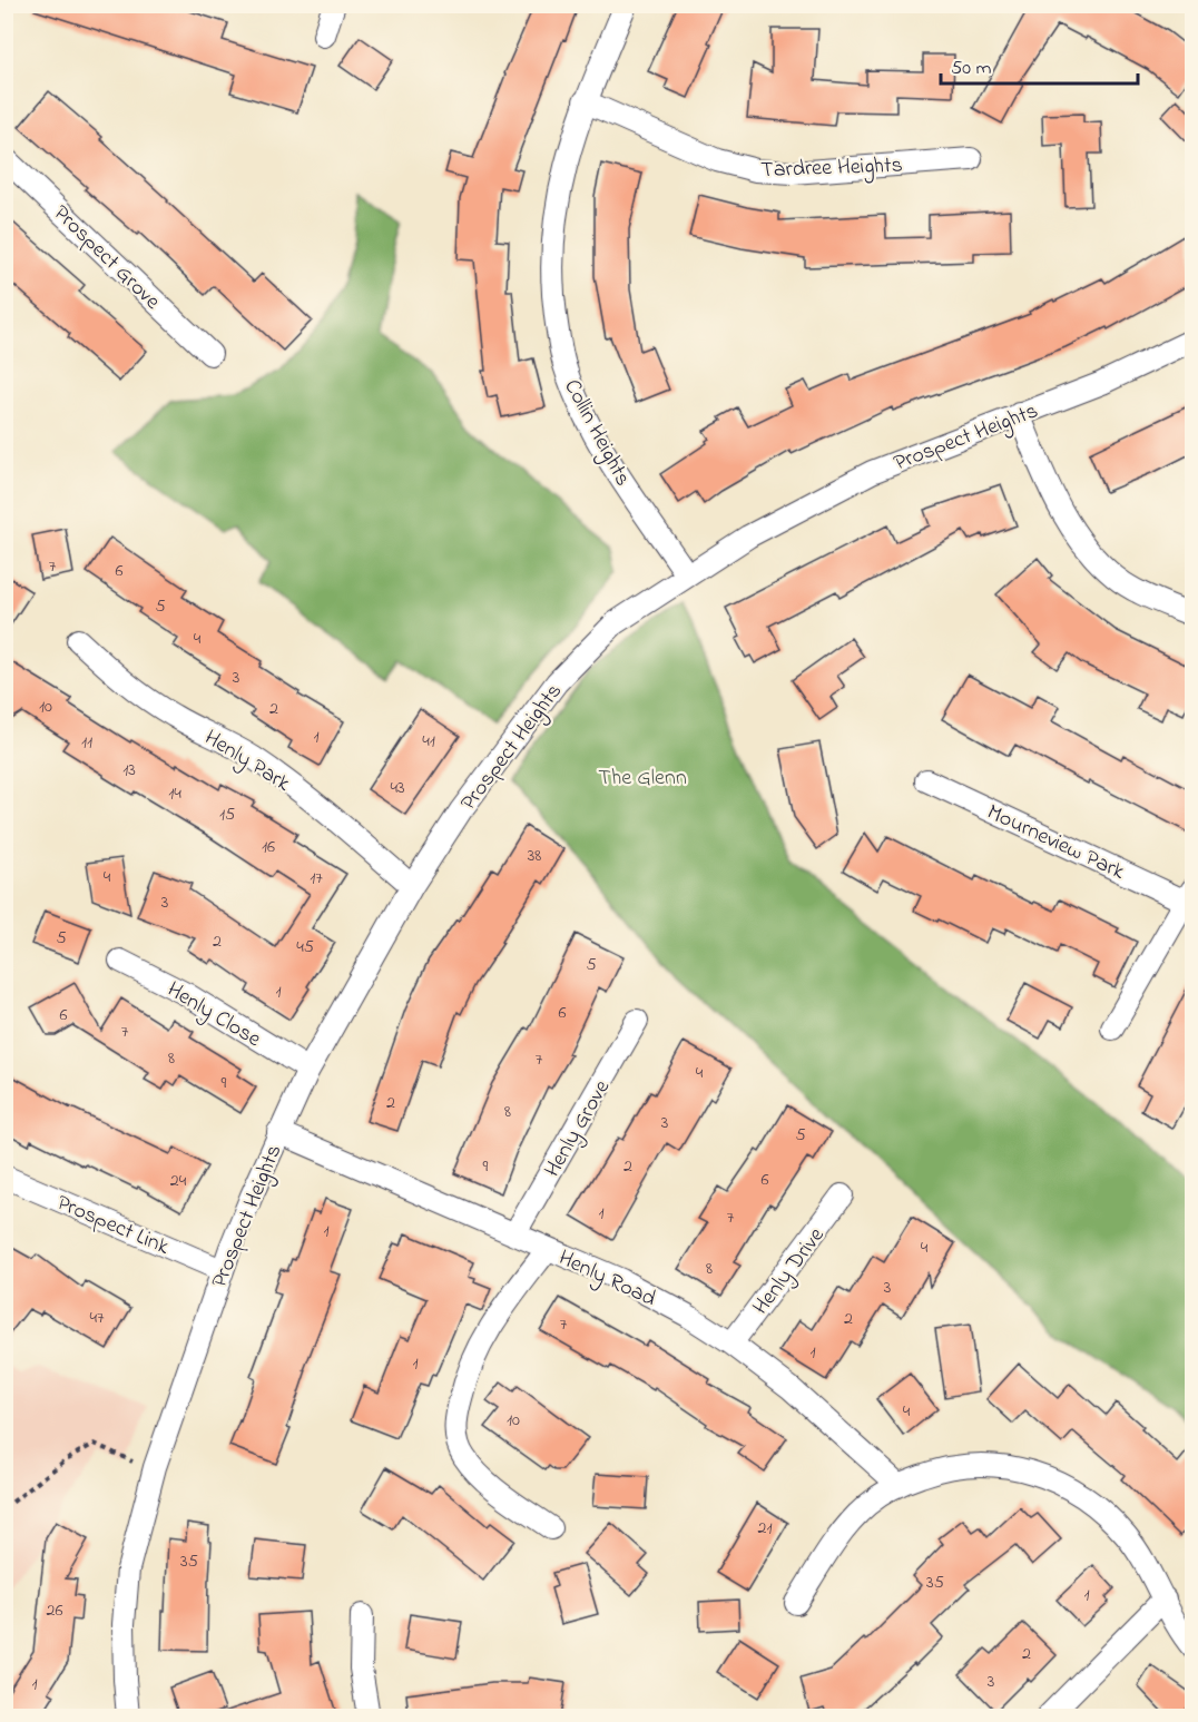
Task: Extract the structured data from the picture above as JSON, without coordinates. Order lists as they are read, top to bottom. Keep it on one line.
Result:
{"streets":{"street":["Tardree Heights","Prospect Grove","Collin Heights","Prospect Heights","Henly Park","Mourneview Park","Henly Close","Henly Grove","Prospect Link","Henly Drive","Henly Road"]},"crossings":[["Tardree Heights","Collin Heights"],["Collin Heights","Prospect Heights"],["Prospect Heights","Henly Park"],["Prospect Heights","Henly Close"],["Prospect Heights","Prospect Link"],["Prospect Heights","Henly Road"],["Henly Grove","Henly Road"],["Henly Drive","Henly Road"]],"parks":["The Glenn"],"house_numbers":["7","6","5","4","3","10","2","1","41","11","13","43","14","15","16","38","4","17","3","5","2","45","5","1","6","6","7","8","7","4","9","2","8","3","5","9","2","6","24","1","7","1","4","8","3","47","2","7","1","1","4","10","21","35","35","1","26","2","3","1"],"scale_bar":"50 m"}
